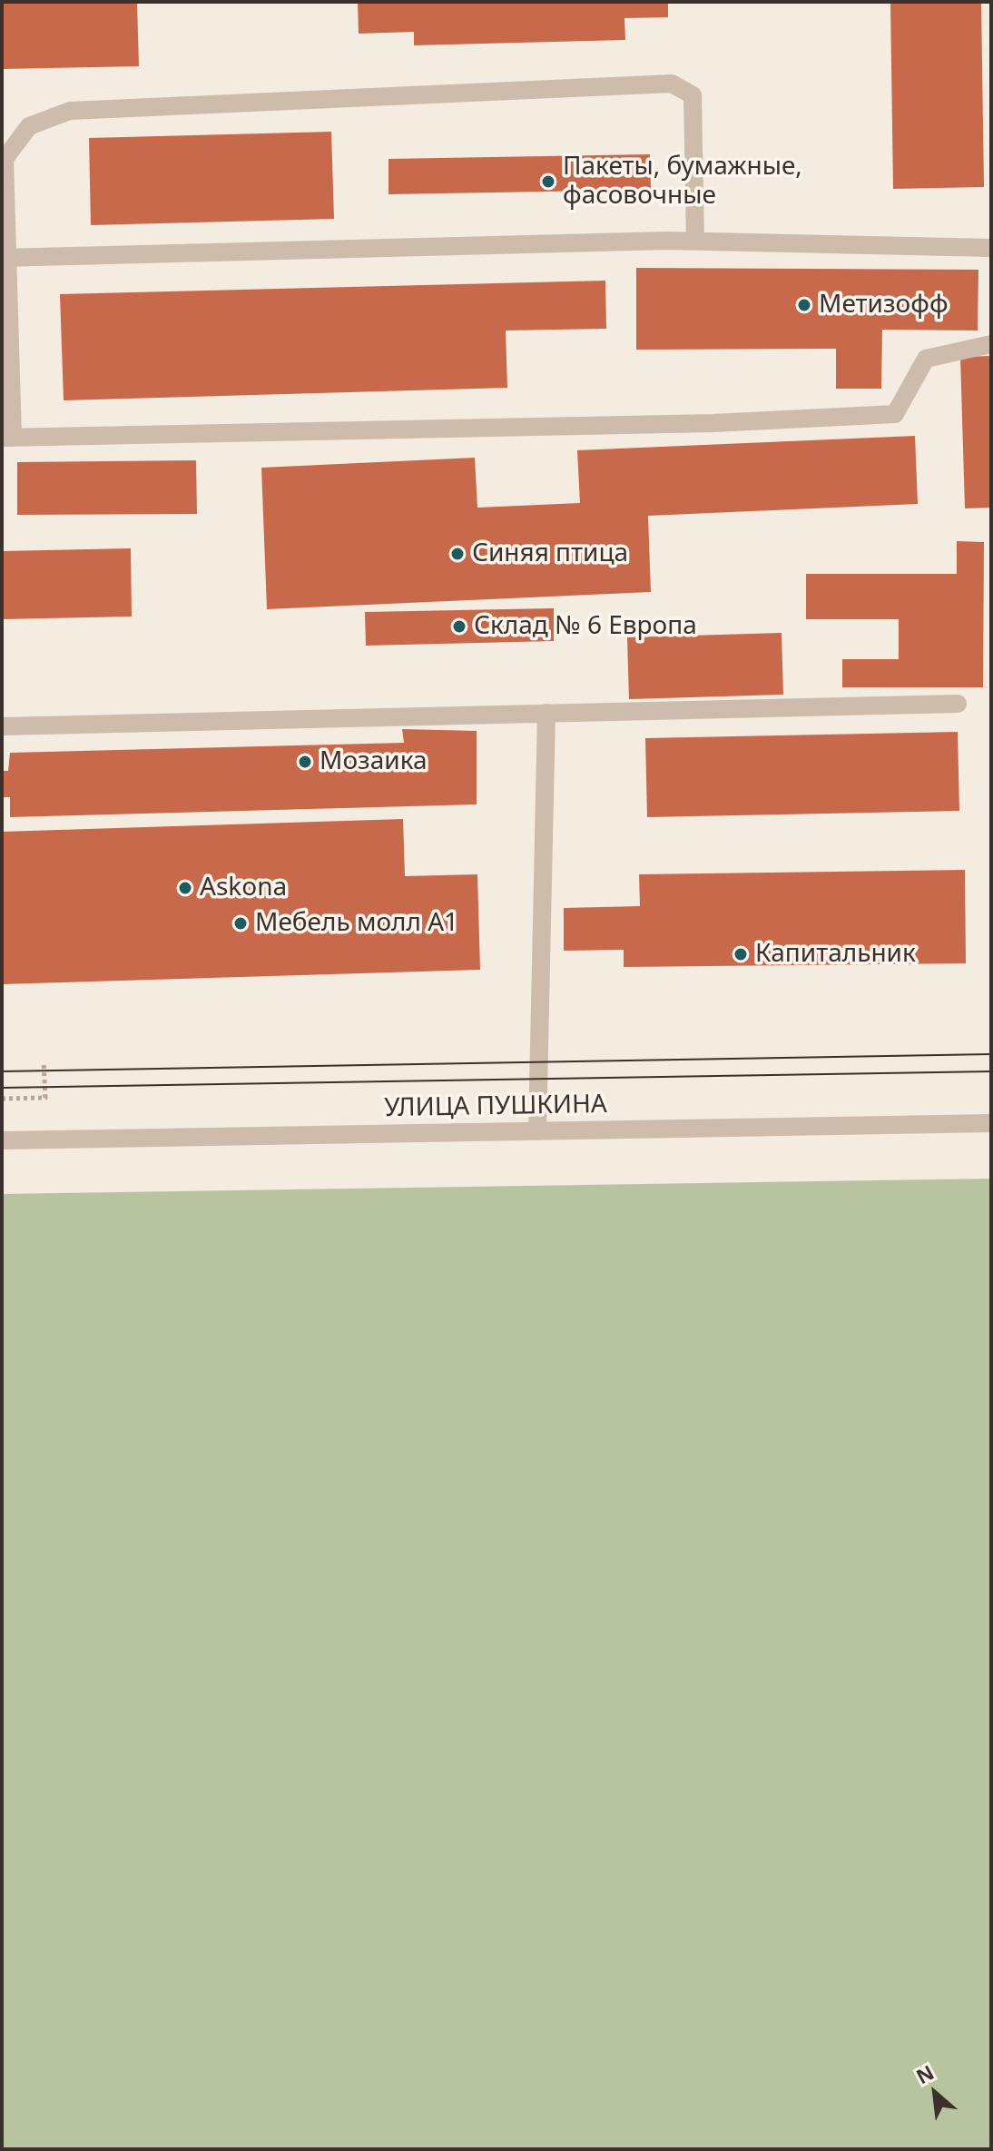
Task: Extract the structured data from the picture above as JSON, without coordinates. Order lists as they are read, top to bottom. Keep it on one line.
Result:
{"streets":{"street":["УЛИЦА ПУШКИНА"]},"places":["Пакеты, бумажные, фасовочные","Метизофф","Синяя птица","Склад № 6 Европа","Мозаика","Askona","Мебель молл А1","Капитальник"],"north":"top left"}
